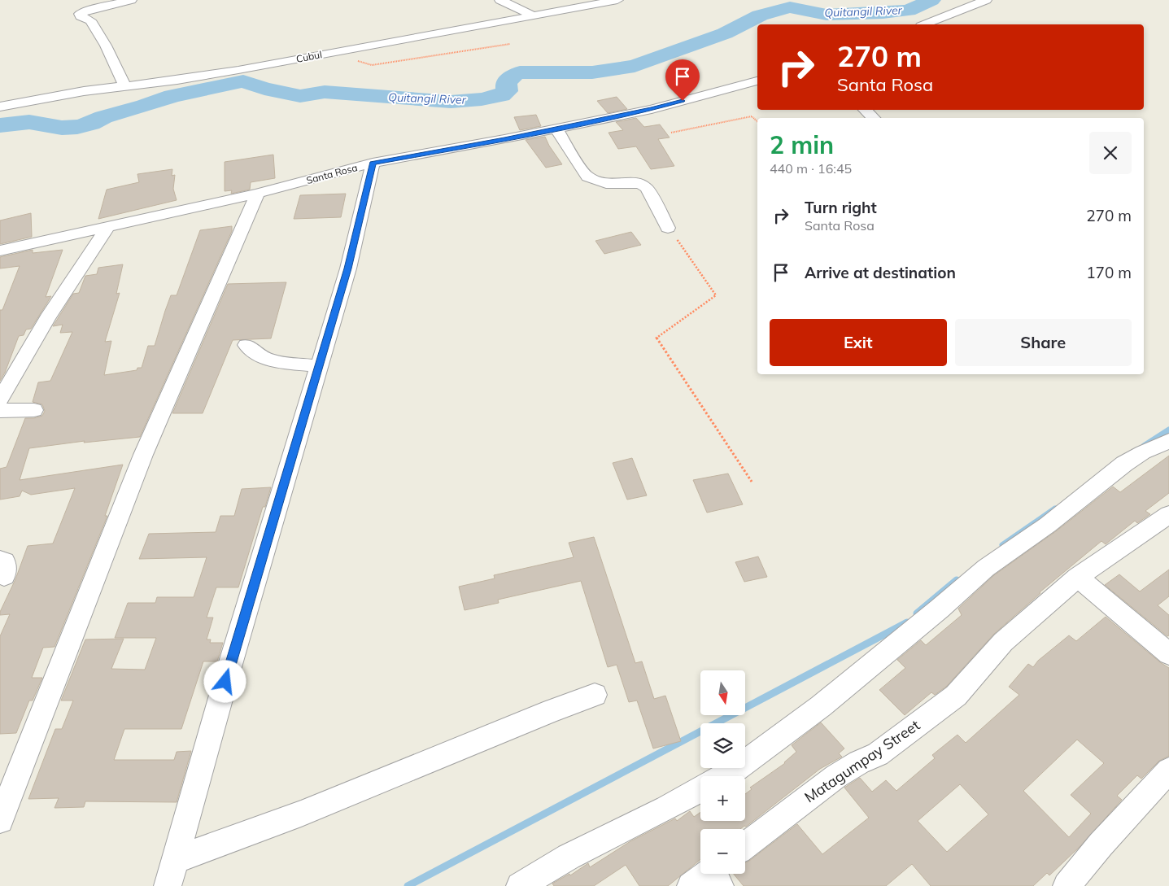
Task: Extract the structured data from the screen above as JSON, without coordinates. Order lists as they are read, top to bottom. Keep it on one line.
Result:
{"streets":{"street":["Cubul","Santa Rosa","Matagumpay Street"]},"water":["Quitangil River"],"north":"bottom","page":{"turn":["270 m","Santa Rosa"],"heading":["2 min","440 m · 16:45"],"list":[{"name":"Turn right","note":"Santa Rosa","value":"270 m"},{"name":"Arrive at destination","value":"170 m"}],"buttons":["Exit","Share"],"map_buttons":["+","−"]}}
